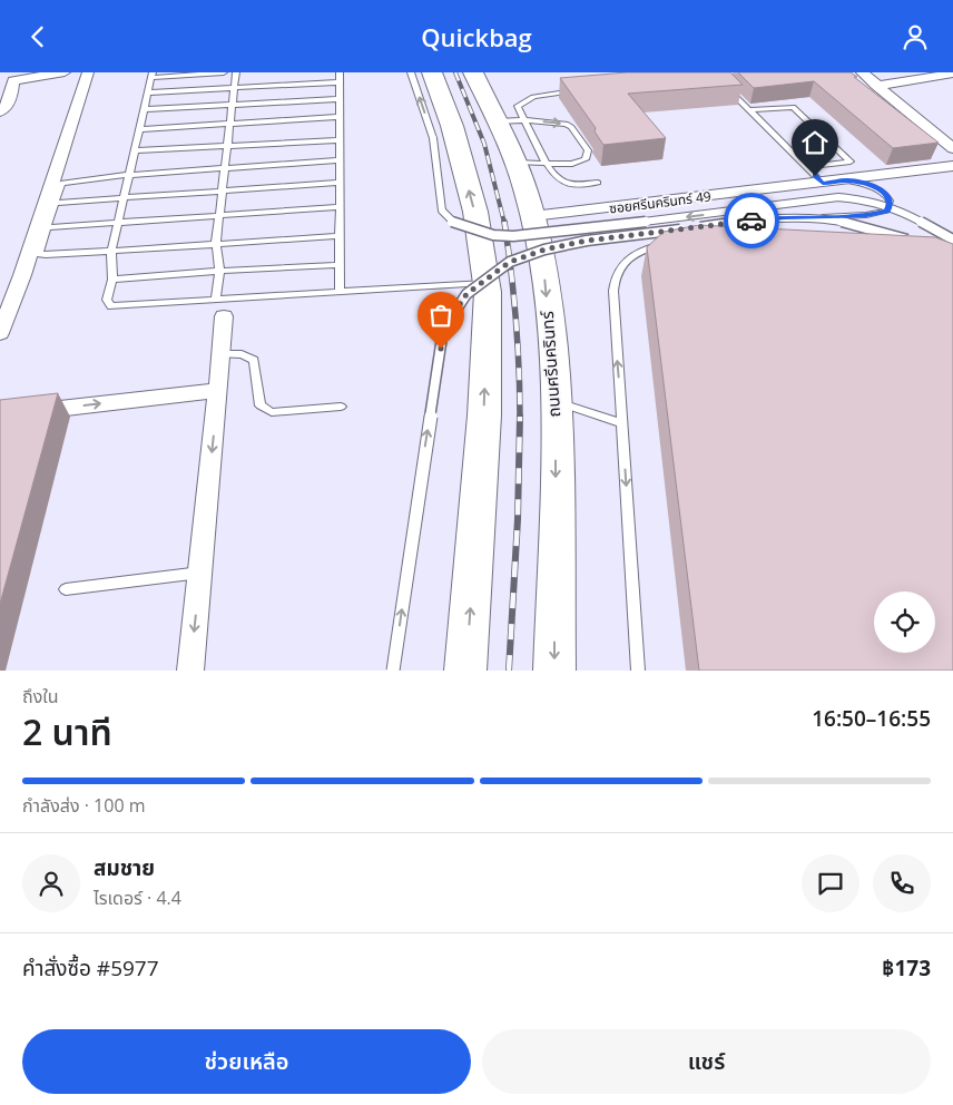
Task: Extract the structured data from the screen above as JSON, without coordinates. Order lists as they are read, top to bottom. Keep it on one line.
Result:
{"streets":{"main road":["ถนนศรีนครินทร์"],"street":["ซอยศรีนครินทร์ 49"]},"crossings":[["ซอยศรีนครินทร์ 49","ถนนศรีนครินทร์"]],"page":{"header":"Quickbag","heading":["2 นาที","ถึงใน","16:50–16:55"],"panel":["สมชาย","ไรเดอร์ · 4.4","คำสั่งซื้อ #5977","฿173"],"bar":"กำลังส่ง · 100 m","buttons":["ช่วยเหลือ","แชร์"]}}
